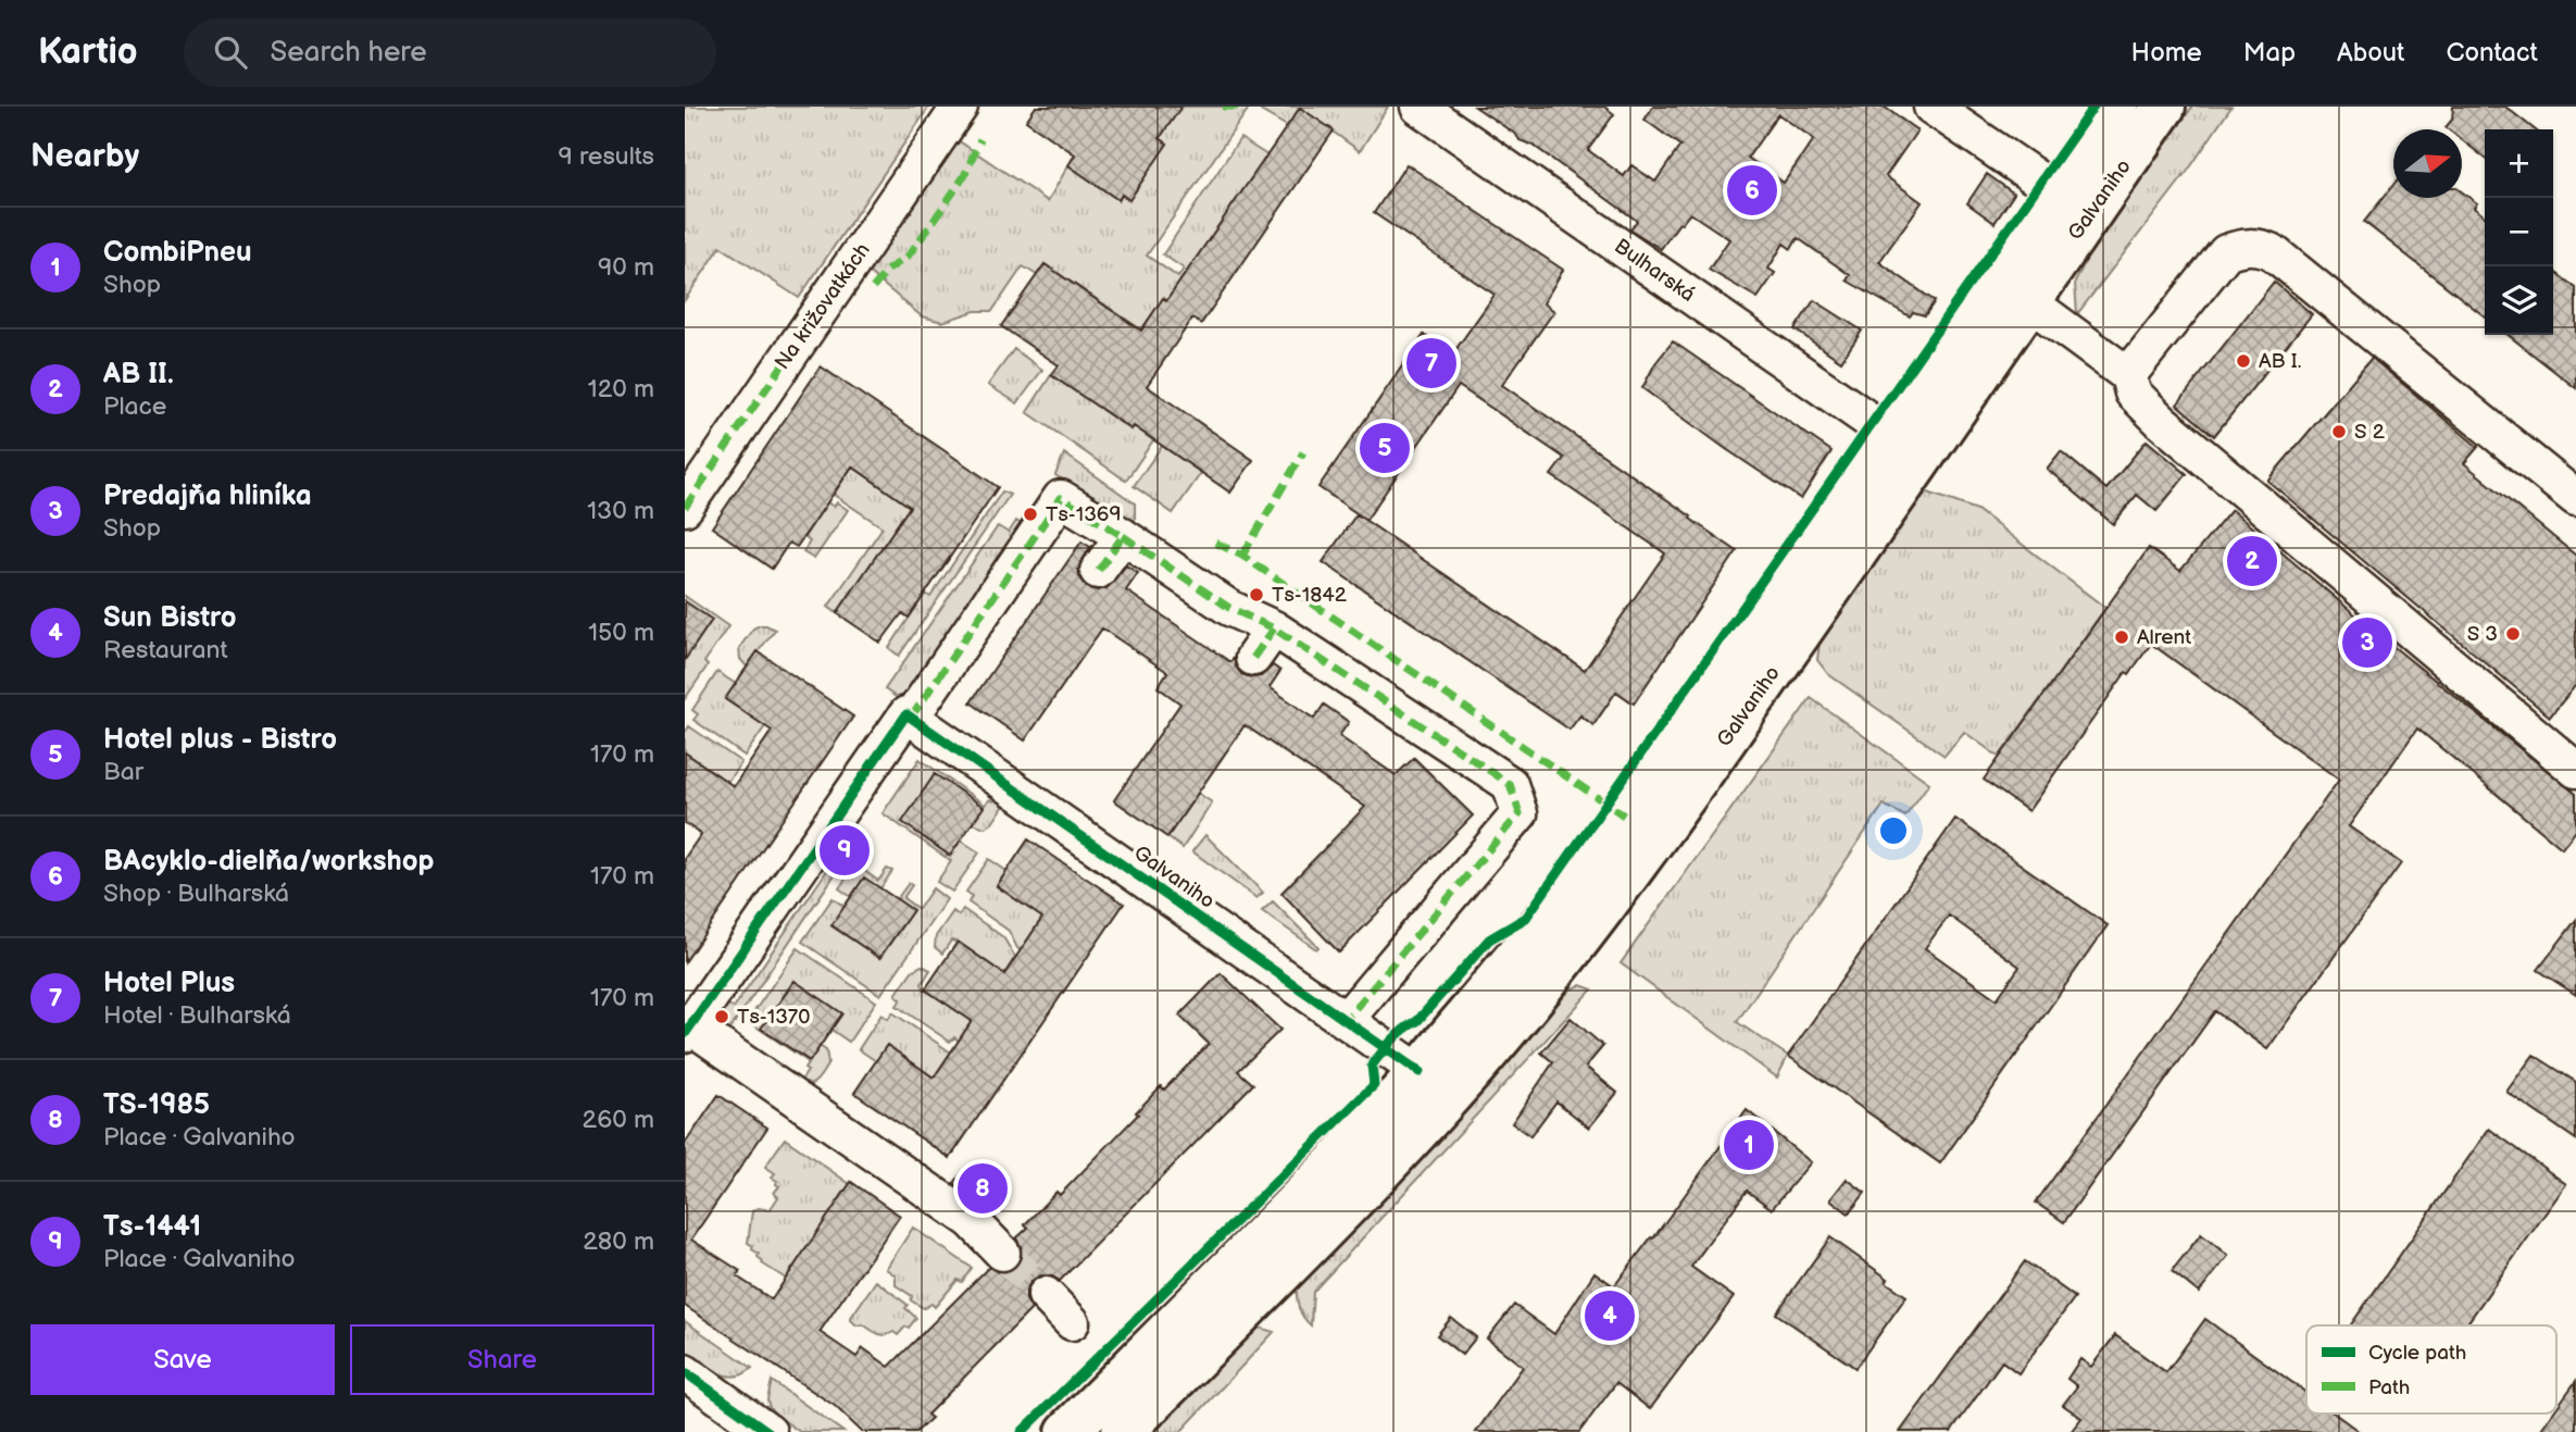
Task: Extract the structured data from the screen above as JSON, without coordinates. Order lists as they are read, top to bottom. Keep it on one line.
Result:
{"streets":{"main road":["Galvaniho"],"street":["Bulharská","Na križovatkách"]},"crossings":[["Galvaniho","Bulharská"]],"places":["AB I.","S 2","Ts-1369","Ts-1842","S 3","Alrent","Ts-1370"],"legend":["Cycle path","Path"],"north":"right","page":{"header":"Kartio","search":"Search here","nav":["Home","Map","About","Contact"],"heading":["Nearby","9 results"],"map_buttons":["+","−"],"pins":["6","7","5","2","3","9","1","8","4"],"list":[{"mark":"1","name":"CombiPneu","note":"Shop","value":"90 m"},{"mark":"2","name":"AB II.","note":"Place","value":"120 m"},{"mark":"3","name":"Predajňa hliníka","note":"Shop","value":"130 m"},{"mark":"4","name":"Sun Bistro","note":"Restaurant","value":"150 m"},{"mark":"5","name":"Hotel plus - Bistro","note":"Bar","value":"170 m"},{"mark":"6","name":"BAcyklo-dielňa/workshop","note":"Shop · Bulharská","value":"170 m"},{"mark":"7","name":"Hotel Plus","note":"Hotel · Bulharská","value":"170 m"},{"mark":"8","name":"TS-1985","note":"Place · Galvaniho","value":"260 m"},{"mark":"9","name":"Ts-1441","note":"Place · Galvaniho","value":"280 m"}],"buttons":["Save","Share"]}}
